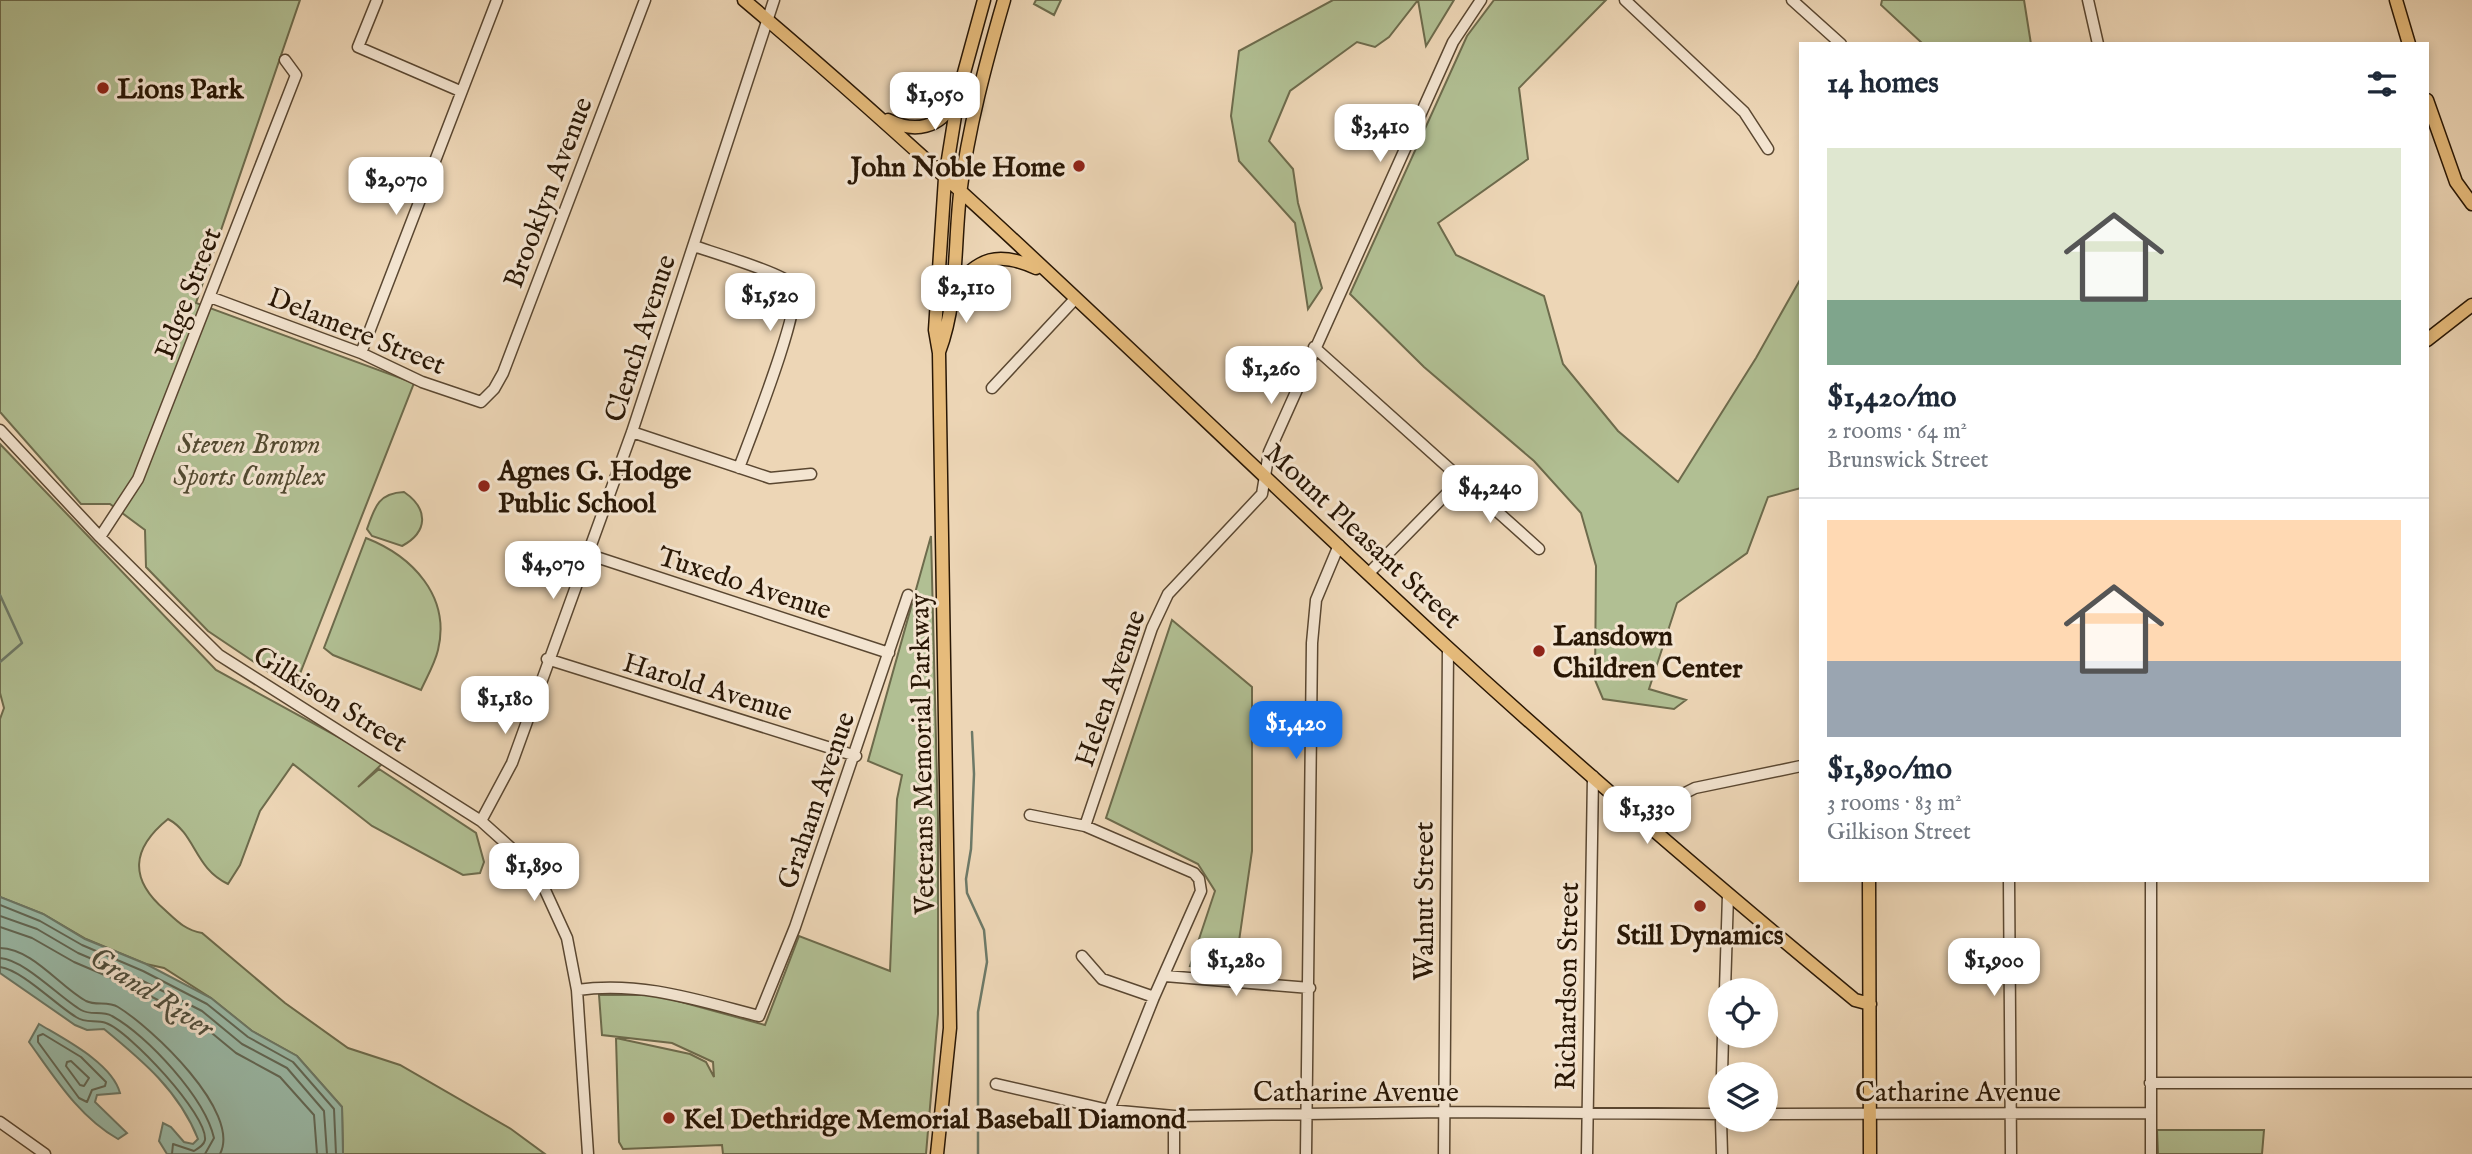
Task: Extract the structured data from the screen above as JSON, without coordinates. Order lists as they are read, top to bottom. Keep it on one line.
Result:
{"streets":{"main road":["Mount Pleasant Street","Veterans Memorial Parkway"],"street":["Brooklyn Avenue","Edge Street","Delamere Street","Clench Avenue","Tuxedo Avenue","Harold Avenue","Helen Avenue","Gilkison Street","Graham Avenue","Walnut Street","Richardson Street","Catharine Avenue"]},"crossings":[["Brooklyn Avenue","Delamere Street"],["Edge Street","Delamere Street"],["Edge Street","Gilkison Street"],["Clench Avenue","Mount Pleasant Street"],["Clench Avenue","Tuxedo Avenue"],["Clench Avenue","Harold Avenue"],["Clench Avenue","Gilkison Street"],["Mount Pleasant Street","Helen Avenue"],["Mount Pleasant Street","Veterans Memorial Parkway"],["Mount Pleasant Street","Walnut Street"],["Mount Pleasant Street","Richardson Street"],["Tuxedo Avenue","Graham Avenue"],["Harold Avenue","Graham Avenue"],["Gilkison Street","Graham Avenue"],["Walnut Street","Catharine Avenue"],["Richardson Street","Catharine Avenue"]],"water":["Grand River"],"parks":["Steven Brown Sports Complex"],"places":["Lions Park","John Noble Home","Agnes G. Hodge Public School","Lansdown Children Center","Still Dynamics","Kel Dethridge Memorial Baseball Diamond"],"page":{"heading":"14 homes","price":["$1,050","$3,410","$2,070","$2,110","$1,520","$1,260","$4,240","$4,070","$1,180","$1,420","$1,330","$1,890","$1,280","$1,900"],"list":[{"name":"$1,420/mo","note":"2 rooms · 64 m² · Brunswick Street"},{"name":"$1,890/mo","note":"3 rooms · 83 m² · Gilkison Street"}]}}
